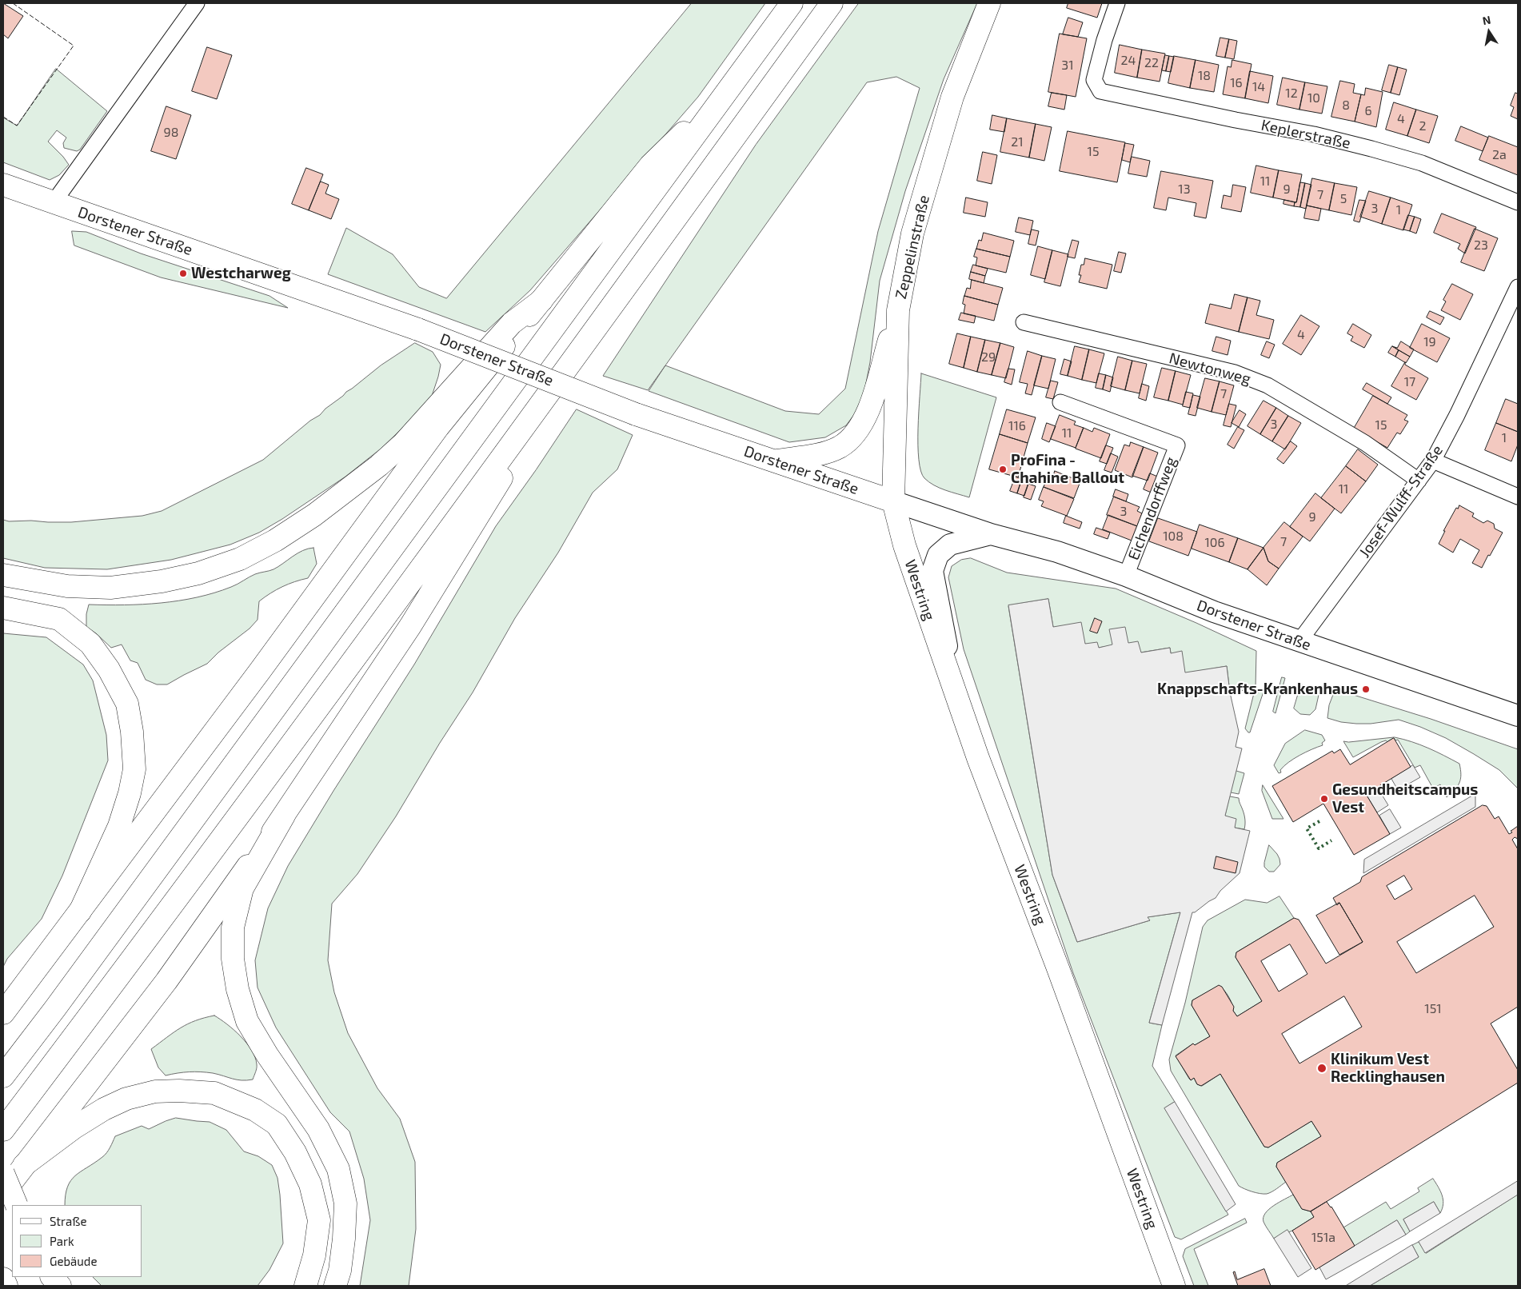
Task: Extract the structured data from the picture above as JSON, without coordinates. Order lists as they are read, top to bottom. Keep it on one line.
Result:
{"streets":{"main road":["Dorstener Straße","Zeppelinstraße","Westring"],"street":["Keplerstraße","Newtonweg","Josef-Wulff-Straße","Eichendorffweg"]},"crossings":[["Dorstener Straße","Zeppelinstraße"],["Dorstener Straße","Josef-Wulff-Straße"],["Dorstener Straße","Eichendorffweg"],["Dorstener Straße","Westring"],["Zeppelinstraße","Westring"],["Newtonweg","Josef-Wulff-Straße"]],"places":["Westcharweg","ProFina - Chahine Ballout","Knappschafts-Krankenhaus","Gesundheitscampus Vest","Klinikum Vest Recklinghausen"],"house_numbers":["24","22","31","18","16","14","12","10","8","6","4","2","98","21","15","2a","11","13","9","7","5","3","1","23","4","19","29","17","7","3","15","116","11","1","11","3","9","108","7","106","151","151a"],"legend":["Straße","Park","Gebäude"],"north":"top"}
